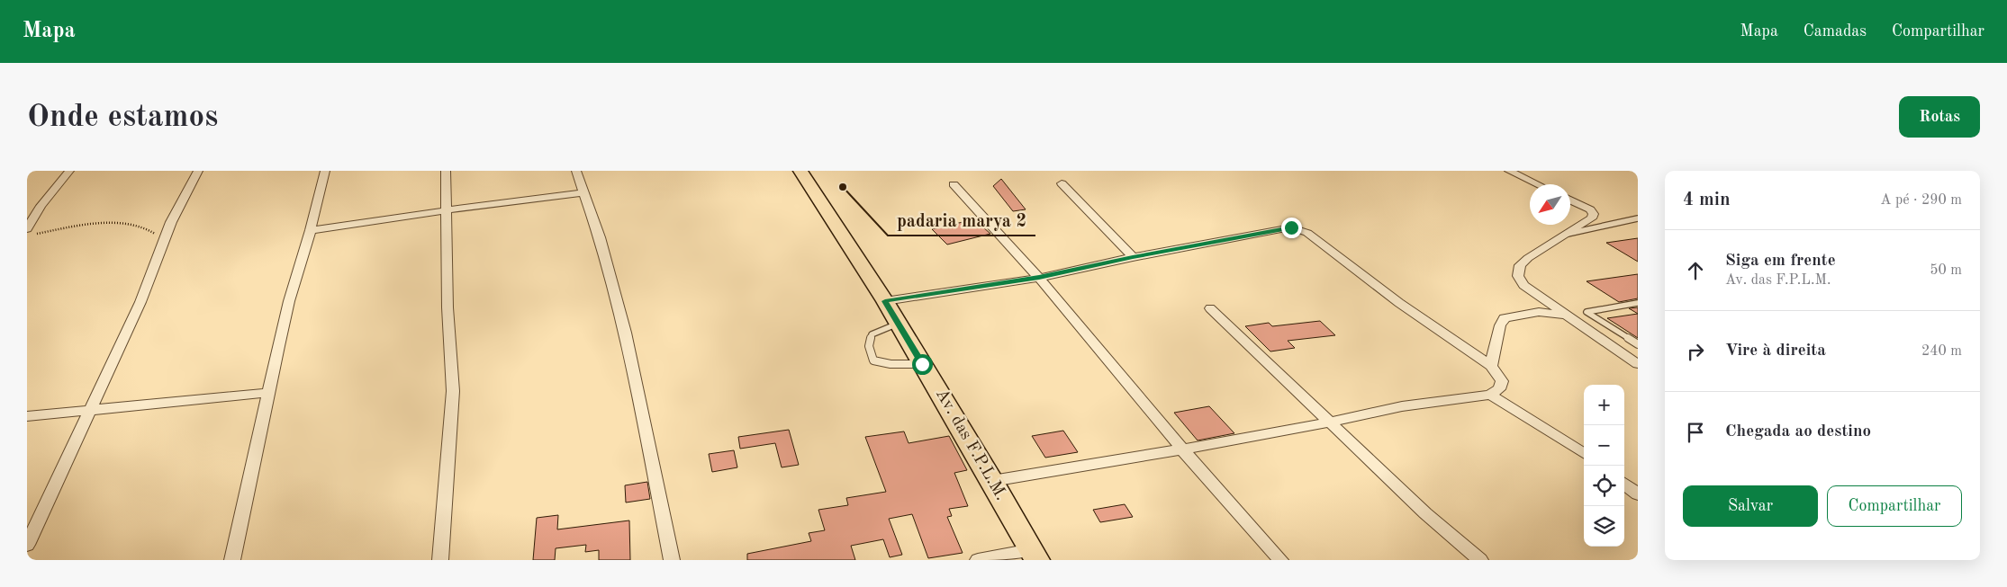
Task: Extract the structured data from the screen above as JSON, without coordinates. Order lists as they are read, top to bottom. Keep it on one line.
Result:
{"streets":{"main road":["Av. das F.P.L.M."]},"places":["padaria marya 2"],"north":"bottom left","page":{"header":"Mapa","nav":["Mapa","Camadas","Compartilhar"],"buttons":["Rotas",["Salvar","Compartilhar"]],"title":"Onde estamos","heading":["4 min","A pé · 290 m"],"list":[["Siga em frente","Av. das F.P.L.M.","50 m"],["Vire à direita","240 m"],"Chegada ao destino"],"map_buttons":["+","−"]}}
